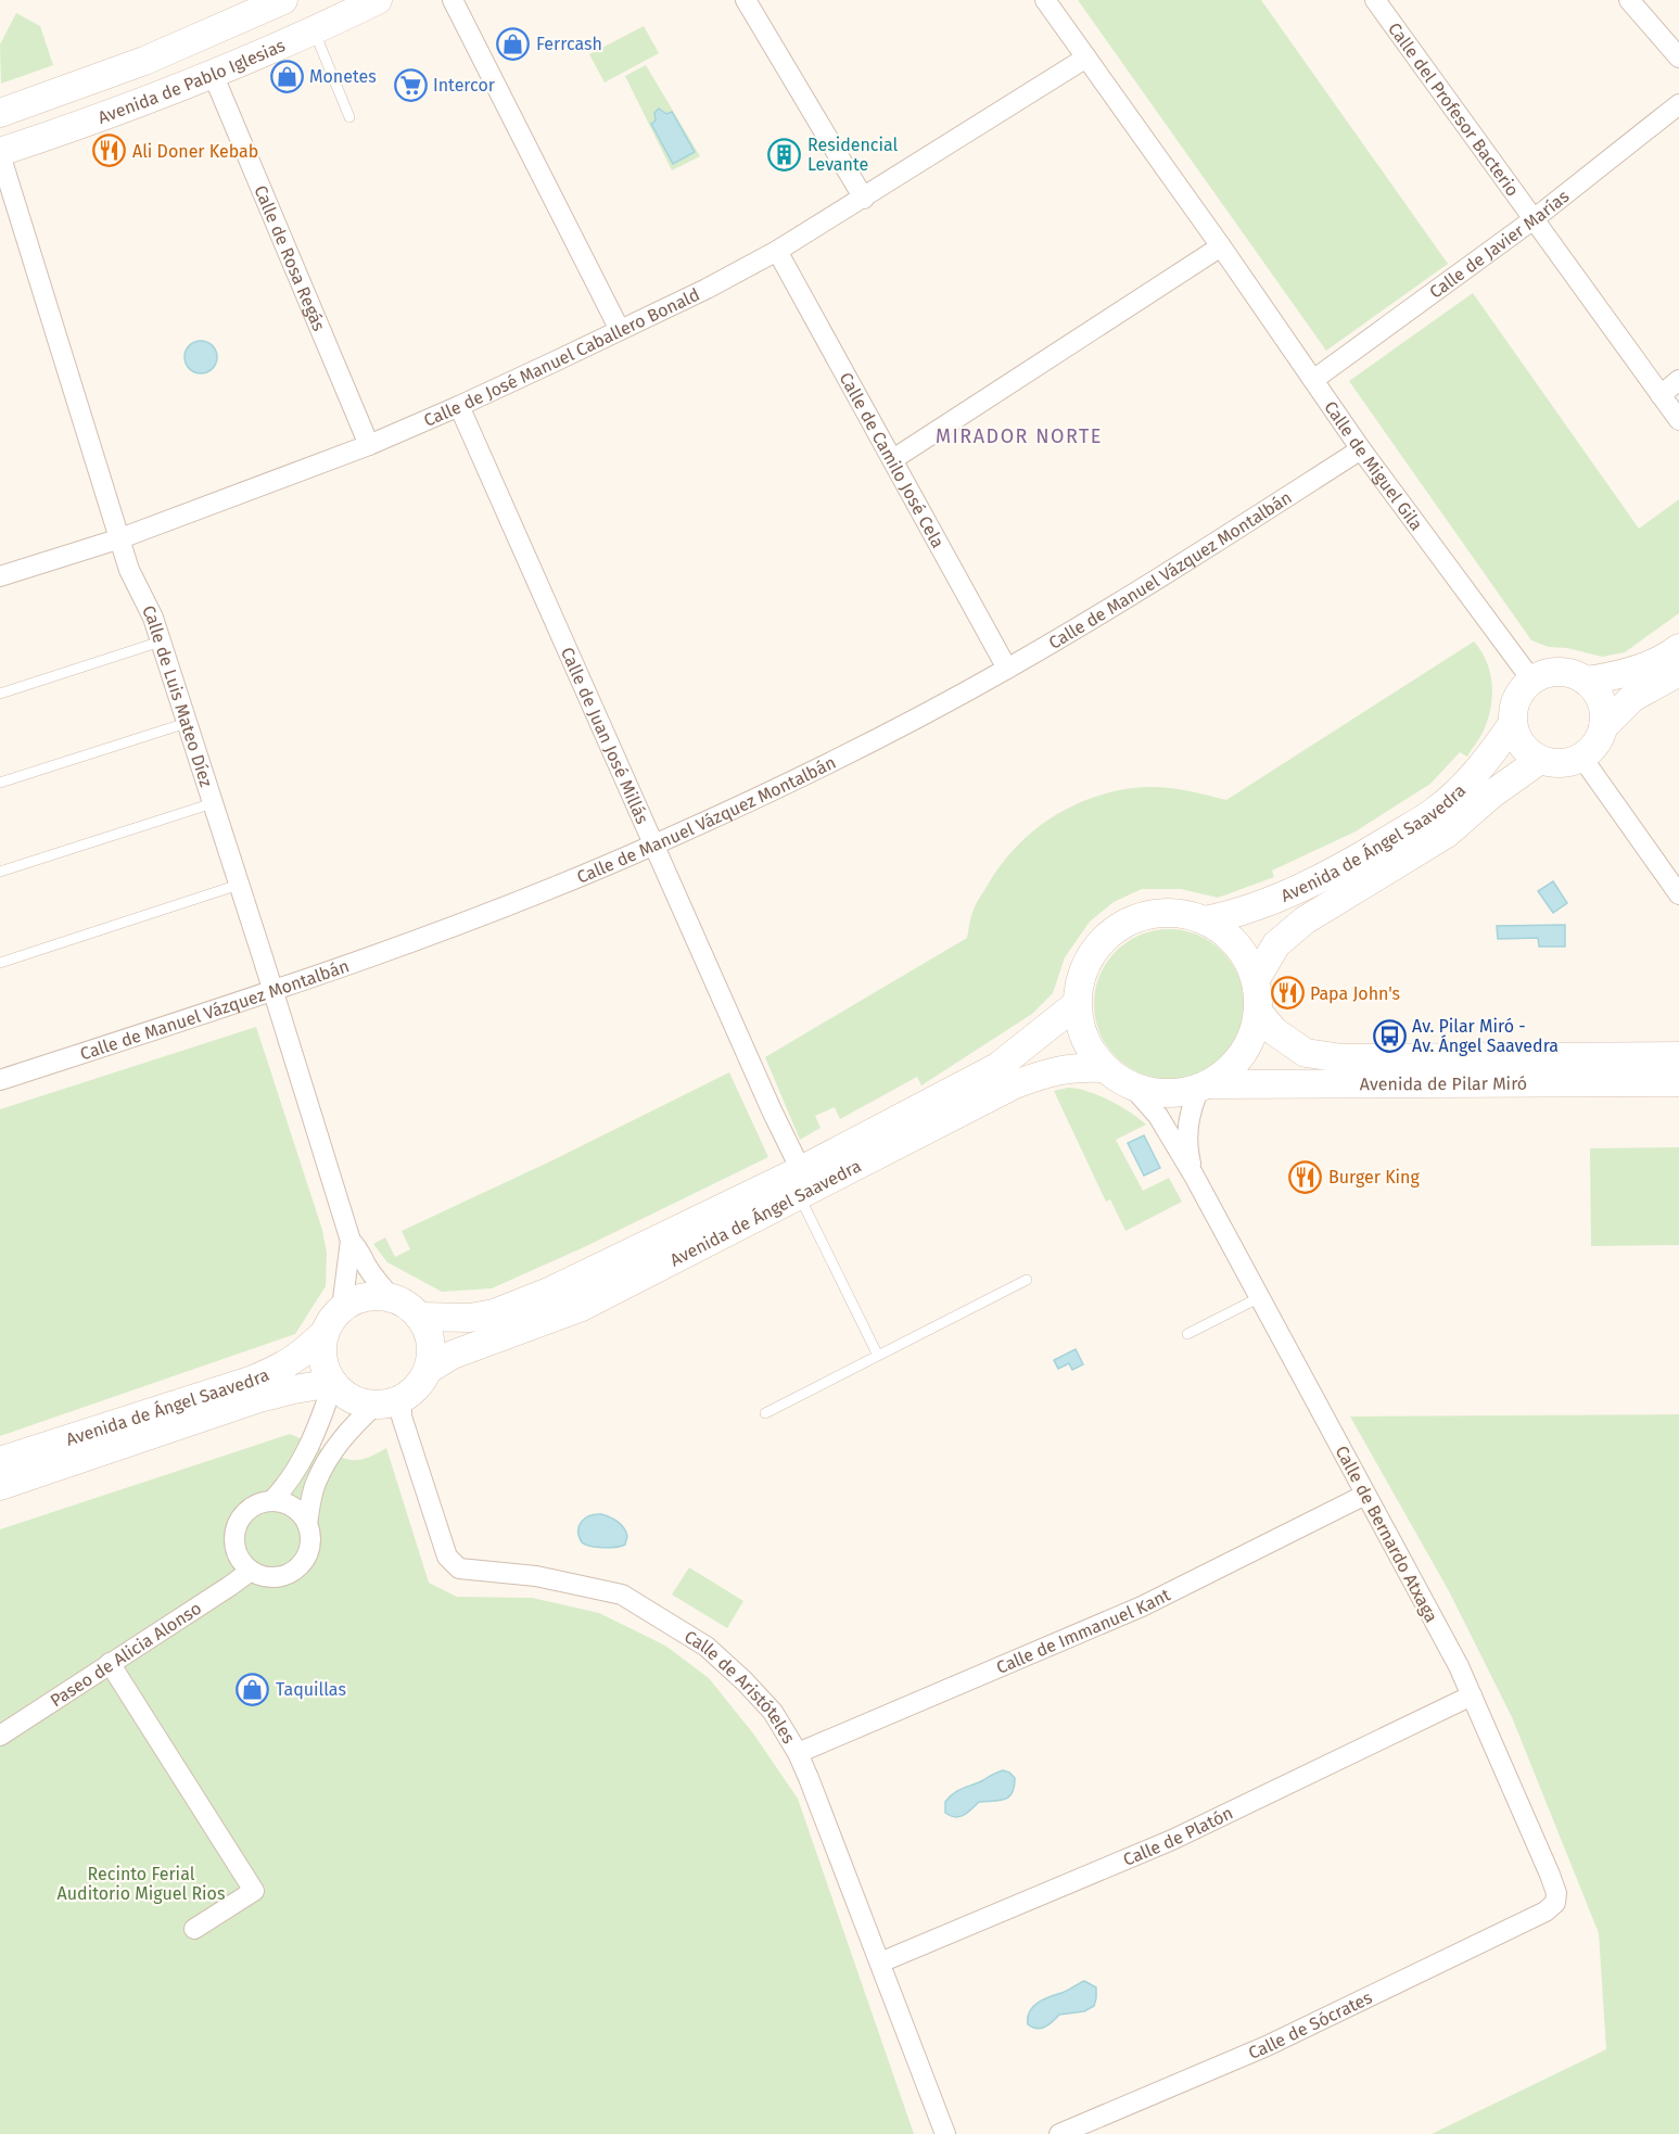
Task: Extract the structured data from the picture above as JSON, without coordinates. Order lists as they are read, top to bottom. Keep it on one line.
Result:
{"streets":{"street":["Avenida de Pablo Iglesias","Calle del Profesor Bacterio","Calle de Javier Marías","Calle de Rosa Regás","Calle de José Manuel Caballero Bonald","Calle de Camilo José Cela","Calle de Miguel Gila","Calle de Manuel Vázquez Montalbán","Calle de Luis Mateo Díez","Calle de Juan José Millás","Avenida de Ángel Saavedra","Avenida de Pilar Miró","Calle de Bernardo Atxaga","Calle de Immanuel Kant","Paseo de Alicia Alonso","Calle de Aristóteles","Calle de Platón","Calle de Sócrates"]},"crossings":[["Avenida de Pablo Iglesias","Calle de Rosa Regás"],["Avenida de Pablo Iglesias","Calle de Luis Mateo Díez"],["Calle del Profesor Bacterio","Calle de Javier Marías"],["Calle de Javier Marías","Calle de Miguel Gila"],["Calle de Rosa Regás","Calle de José Manuel Caballero Bonald"],["Calle de José Manuel Caballero Bonald","Calle de Camilo José Cela"],["Calle de José Manuel Caballero Bonald","Calle de Miguel Gila"],["Calle de José Manuel Caballero Bonald","Calle de Luis Mateo Díez"],["Calle de José Manuel Caballero Bonald","Calle de Juan José Millás"],["Calle de Camilo José Cela","Calle de Manuel Vázquez Montalbán"],["Calle de Miguel Gila","Calle de Manuel Vázquez Montalbán"],["Calle de Miguel Gila","Avenida de Ángel Saavedra"],["Calle de Manuel Vázquez Montalbán","Calle de Luis Mateo Díez"],["Calle de Manuel Vázquez Montalbán","Calle de Juan José Millás"],["Calle de Luis Mateo Díez","Avenida de Ángel Saavedra"],["Calle de Luis Mateo Díez","Calle de Aristóteles"],["Calle de Juan José Millás","Avenida de Ángel Saavedra"],["Avenida de Ángel Saavedra","Avenida de Pilar Miró"],["Avenida de Ángel Saavedra","Calle de Bernardo Atxaga"],["Avenida de Ángel Saavedra","Calle de Aristóteles"],["Avenida de Pilar Miró","Calle de Bernardo Atxaga"],["Calle de Bernardo Atxaga","Calle de Immanuel Kant"],["Calle de Bernardo Atxaga","Calle de Platón"],["Calle de Bernardo Atxaga","Calle de Sócrates"],["Calle de Immanuel Kant","Calle de Aristóteles"],["Calle de Aristóteles","Calle de Platón"]],"districts":["MIRADOR NORTE"],"parks":["Recinto Ferial Auditorio Miguel Rios"],"places":{"shop":["Ferrcash","Monetes","Taquillas"],"supermarket":["Intercor"],"restaurant":["Ali Doner Kebab","Papa John's","Burger King"],"building":["Residencial Levante"],"bus stop":["Av. Pilar Miró - Av. Ángel Saavedra"]}}
